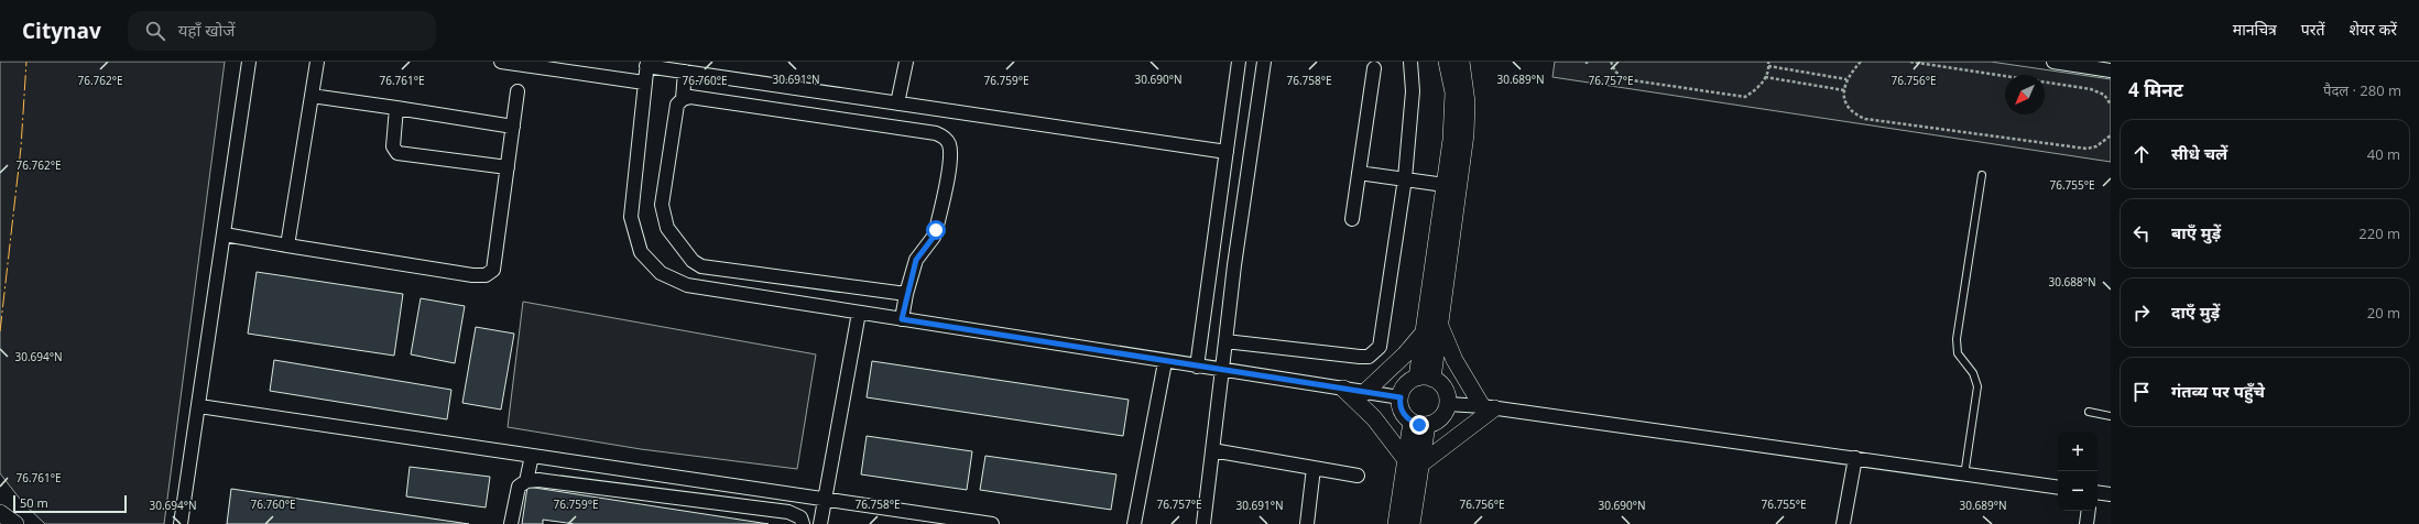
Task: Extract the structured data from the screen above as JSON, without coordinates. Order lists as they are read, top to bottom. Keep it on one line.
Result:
{"scale_bar":"50 m","north":"bottom left","page":{"header":"Citynav","search":"यहाँ खोजें","nav":["मानचित्र","परतें","शेयर करें"],"heading":["4 मिनट","पैदल · 280 m"],"list":[["सीधे चलें","40 m"],["बाएँ मुड़ें","220 m"],["दाएँ मुड़ें","20 m"],"गंतव्य पर पहुँचे"],"map_buttons":["+","−"],"scale":"50 m"},"coordinates":["30.691°N","30.690°N","30.689°N","76.761°E","76.762°E","76.760°E","76.759°E","76.758°E","76.757°E","76.756°E","76.755°E","30.688°N","30.694°N"]}
